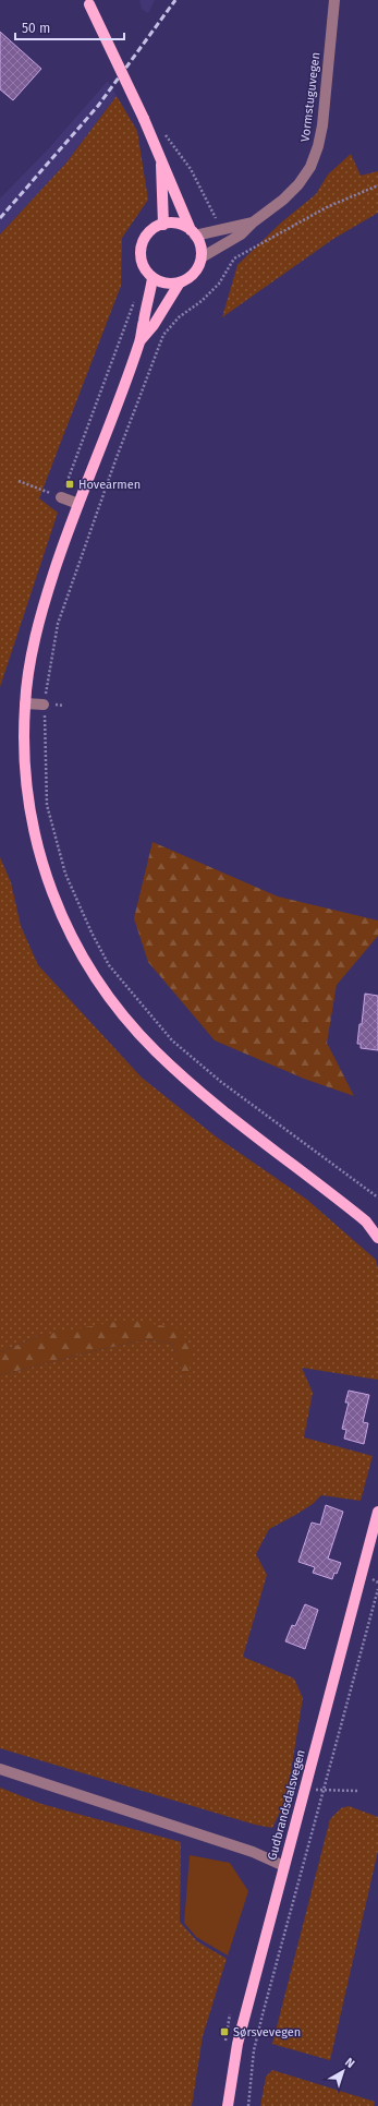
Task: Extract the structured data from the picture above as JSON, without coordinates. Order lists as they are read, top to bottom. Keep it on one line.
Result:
{"streets":{"main road":["Gudbrandsdalsvegen"],"street":["Vormstuguvegen"]},"places":{"transit":["Hovearmen","Sørsvevegen"]},"scale_bar":"50 m","north":"top right"}
